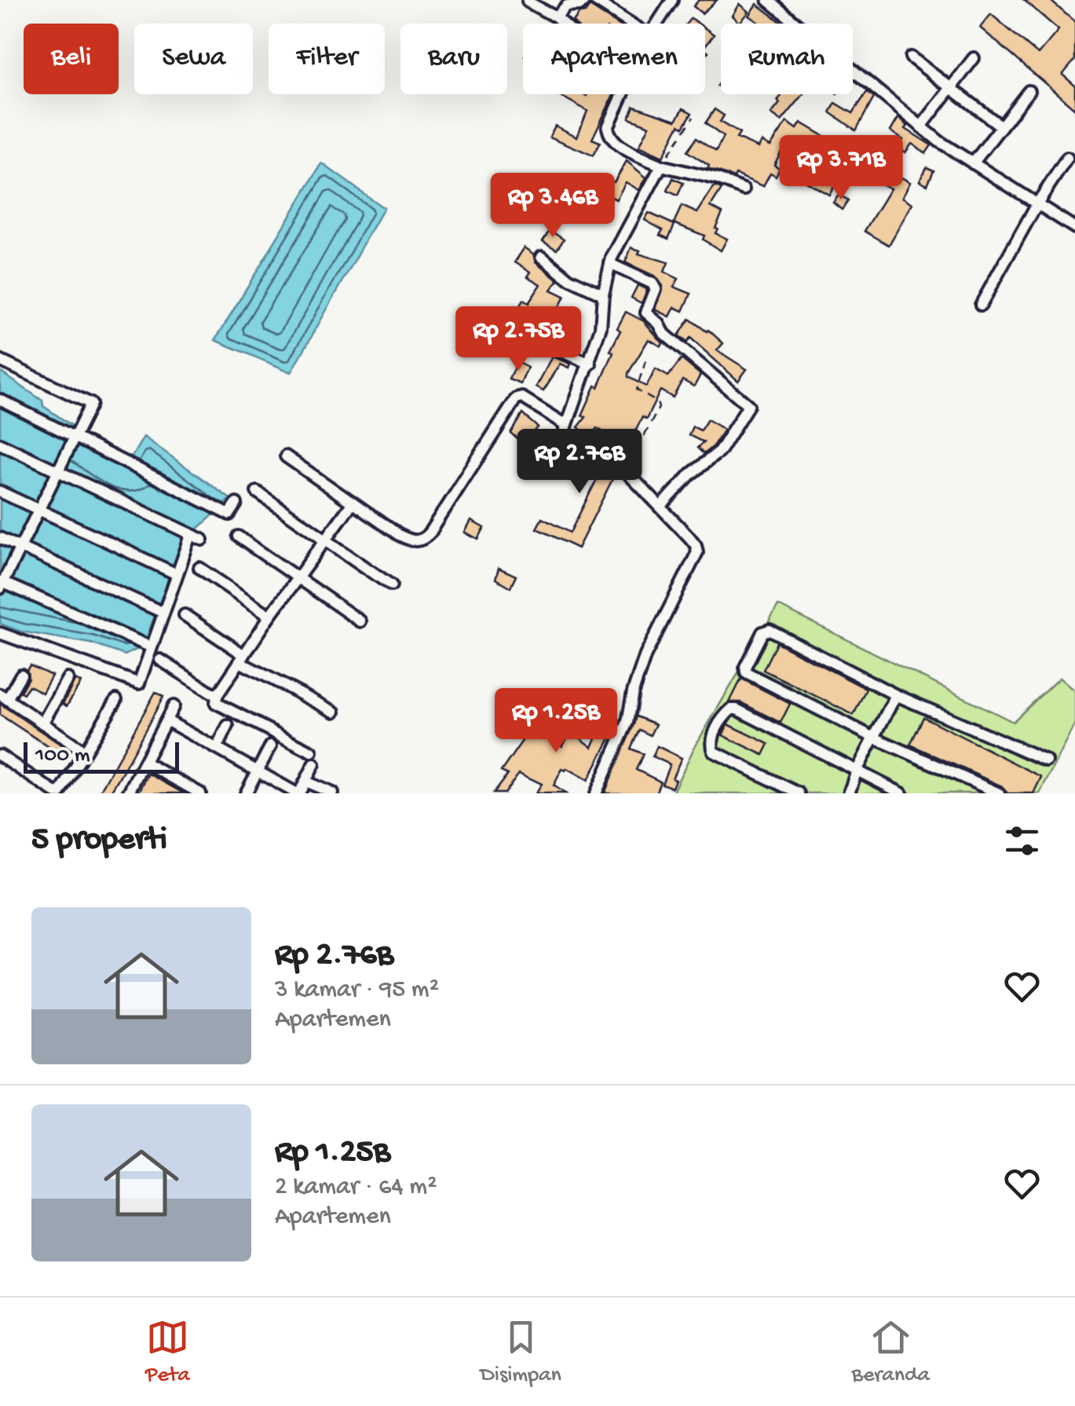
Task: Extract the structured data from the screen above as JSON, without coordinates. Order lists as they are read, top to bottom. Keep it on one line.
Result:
{"scale_bar":"100 m","page":{"chip":["Beli","Sewa","Filter","Baru","Apartemen","Rumah"],"price":["Rp 3.71B","Rp 3.46B","Rp 2.75B","Rp 2.76B","Rp 1.25B"],"scale":"100 m","heading":"5 properti","list":[{"name":"Rp 2.76B","note":"3 kamar · 95 m² · Apartemen"},{"name":"Rp 1.25B","note":"2 kamar · 64 m² · Apartemen"}],"tabs":["Peta","Disimpan","Beranda"]}}
